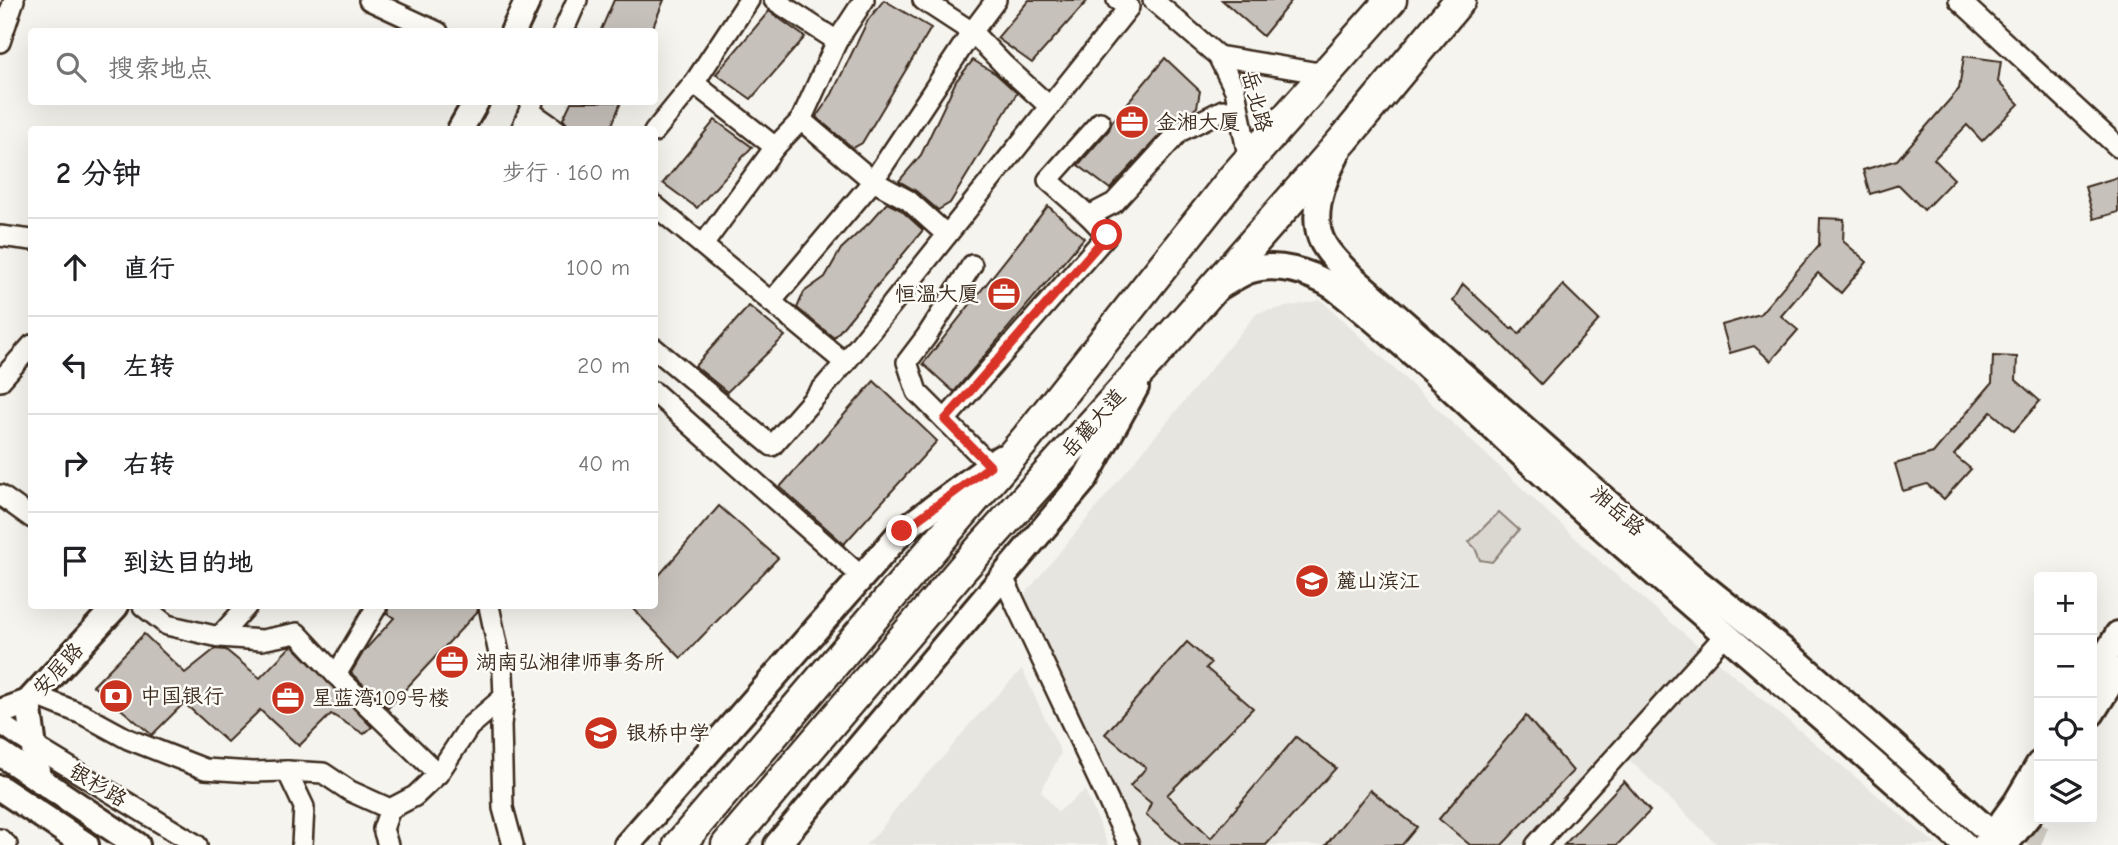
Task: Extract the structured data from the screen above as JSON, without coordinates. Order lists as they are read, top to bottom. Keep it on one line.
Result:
{"streets":{"highway":["岳麓大道"],"main road":["湘岳路","安居路","银杉路"],"street":["岳北路"]},"crossings":[["岳北路","岳麓大道"],["岳麓大道","湘岳路"]],"places":{"office":["金湘大厦","恒温大厦","湖南弘湘律师事务所","星蓝湾109号楼"],"school or university":["麓山滨江","银桥中学"],"bank":["中国银行"]},"page":{"search":"搜索地点","heading":["2 分钟","步行 · 160 m"],"list":[["直行","100 m"],["左转","20 m"],["右转","40 m"],"到达目的地"],"map_buttons":["+","−"]}}
